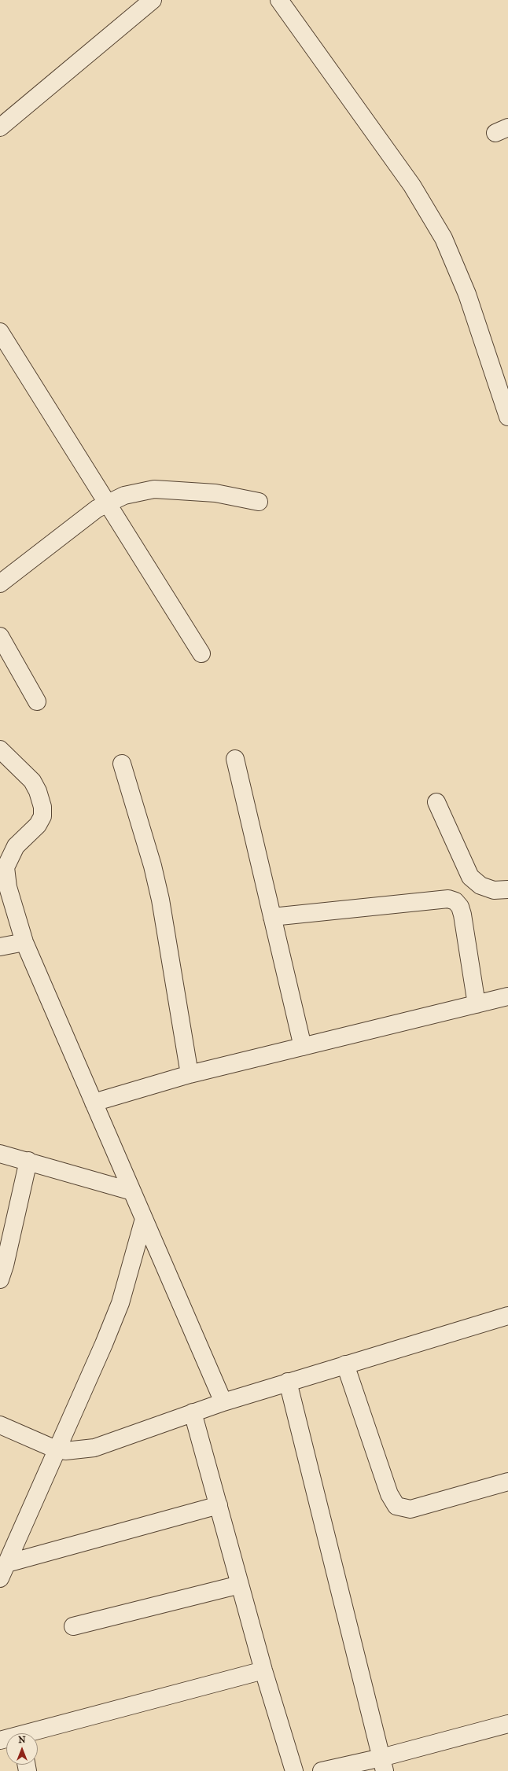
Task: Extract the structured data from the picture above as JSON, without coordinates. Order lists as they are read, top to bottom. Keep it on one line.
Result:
{"north":"top"}
